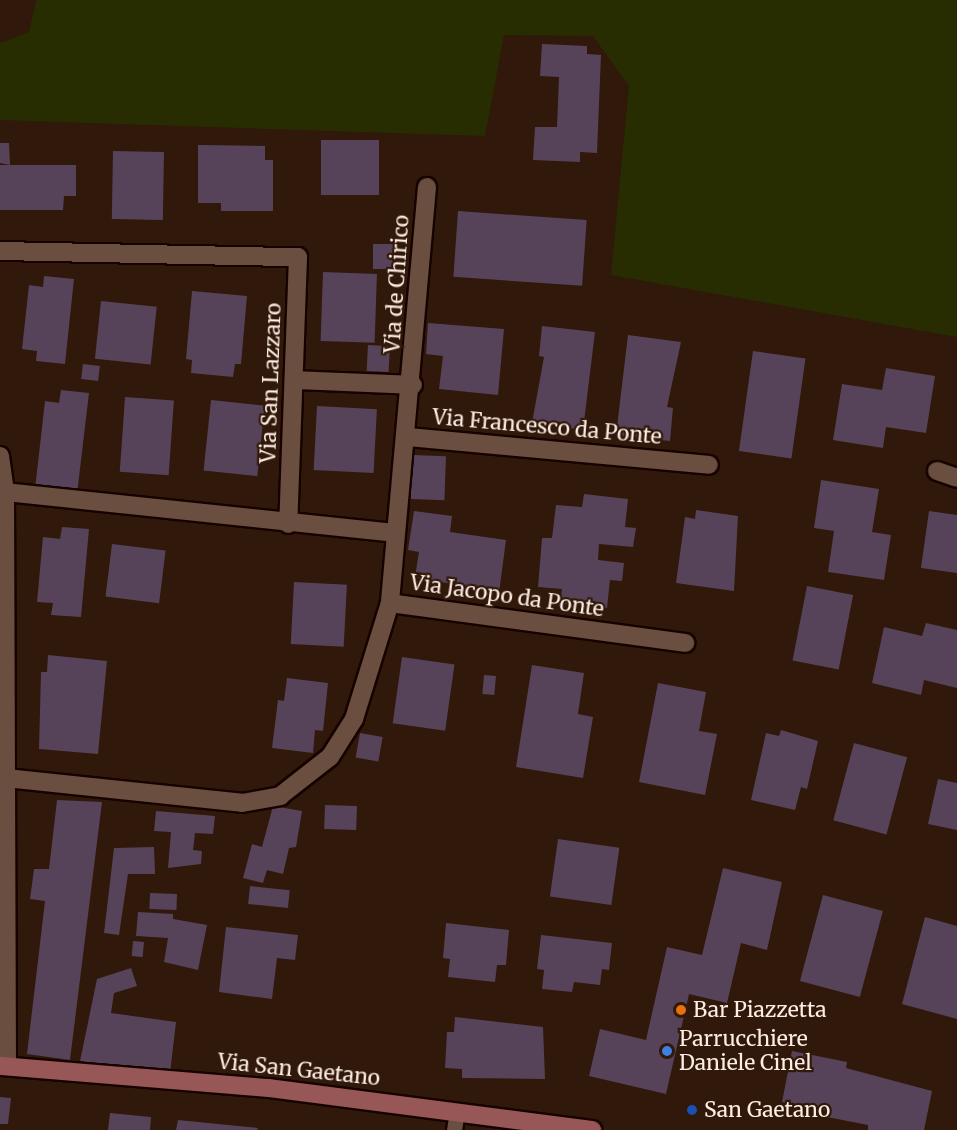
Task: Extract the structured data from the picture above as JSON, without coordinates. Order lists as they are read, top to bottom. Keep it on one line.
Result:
{"streets":{"street":["Via de Chirico","Via San Lazzaro","Via Francesco da Ponte","Via Jacopo da Ponte","Via San Gaetano"]},"crossings":[["Via de Chirico","Via Francesco da Ponte"],["Via San Lazzaro","Via Francesco da Ponte"],["Via Francesco da Ponte","Via Jacopo da Ponte"]],"places":["Bar Piazzetta","Parrucchiere Daniele Cinel","San Gaetano"]}
